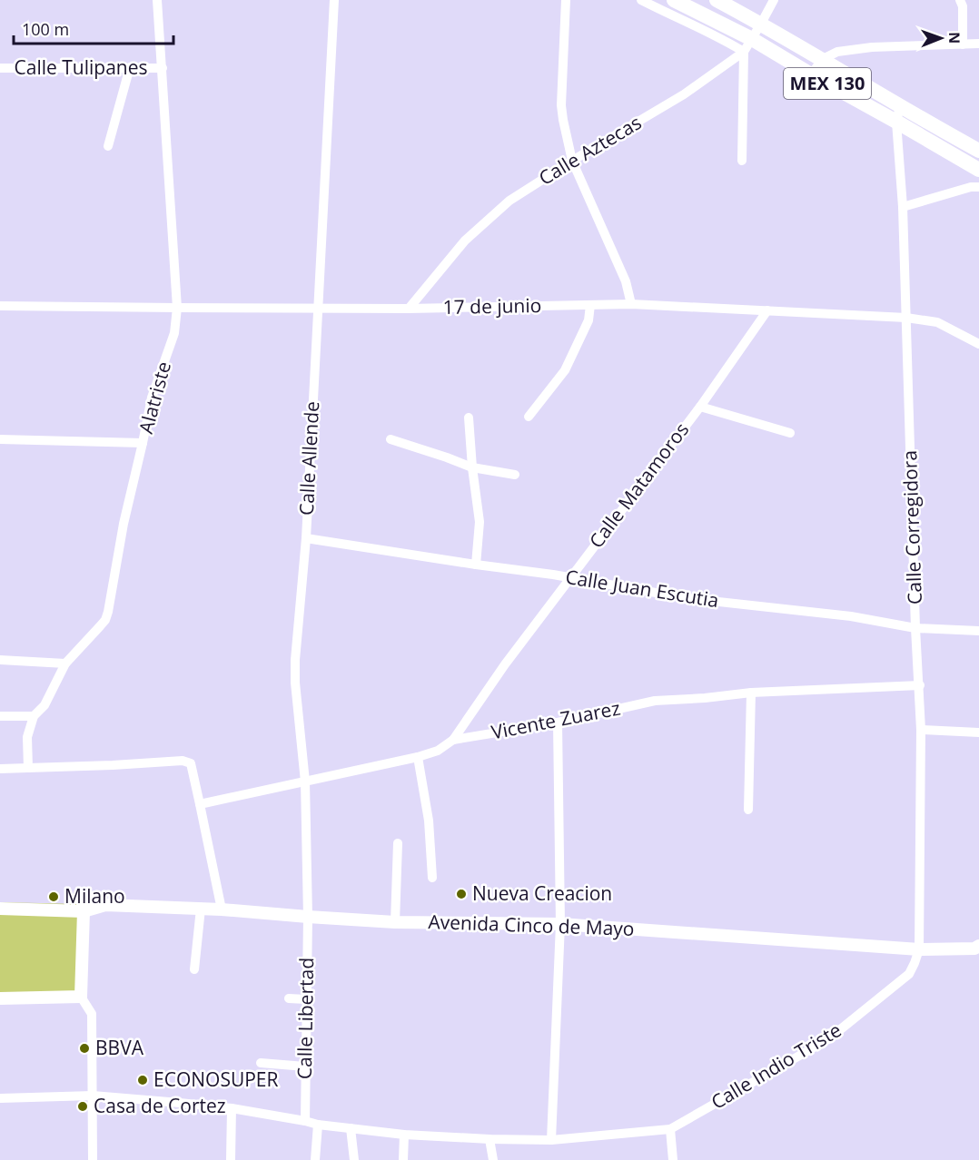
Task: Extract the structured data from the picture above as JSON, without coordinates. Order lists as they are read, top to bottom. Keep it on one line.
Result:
{"streets":{"main road":["MEX 130"],"street":["Calle Tulipanes","Calle Aztecas","17 de junio","Alatriste","Calle Allende","Calle Matamoros","Calle Corregidora","Calle Juan Escutia","Vicente Zuarez","Avenida Cinco de Mayo","Calle Libertad","Calle Indio Triste"]},"crossings":[["Calle Tulipanes","Alatriste"],["MEX 130","Calle Aztecas"],["MEX 130","Calle Corregidora"],["Calle Aztecas","17 de junio"],["17 de junio","Alatriste"],["17 de junio","Calle Allende"],["17 de junio","Calle Matamoros"],["17 de junio","Calle Corregidora"],["Calle Allende","Calle Juan Escutia"],["Calle Allende","Vicente Zuarez"],["Calle Allende","Avenida Cinco de Mayo"],["Calle Allende","Calle Libertad"],["Calle Matamoros","Calle Juan Escutia"],["Calle Matamoros","Vicente Zuarez"],["Calle Corregidora","Calle Juan Escutia"],["Calle Corregidora","Vicente Zuarez"],["Calle Corregidora","Avenida Cinco de Mayo"],["Calle Corregidora","Calle Indio Triste"],["Avenida Cinco de Mayo","Calle Libertad"],["Avenida Cinco de Mayo","Calle Indio Triste"]],"places":["Nueva Creacion","Milano","BBVA","ECONOSUPER","Casa de Cortez"],"scale_bar":"100 m","north":"right"}
